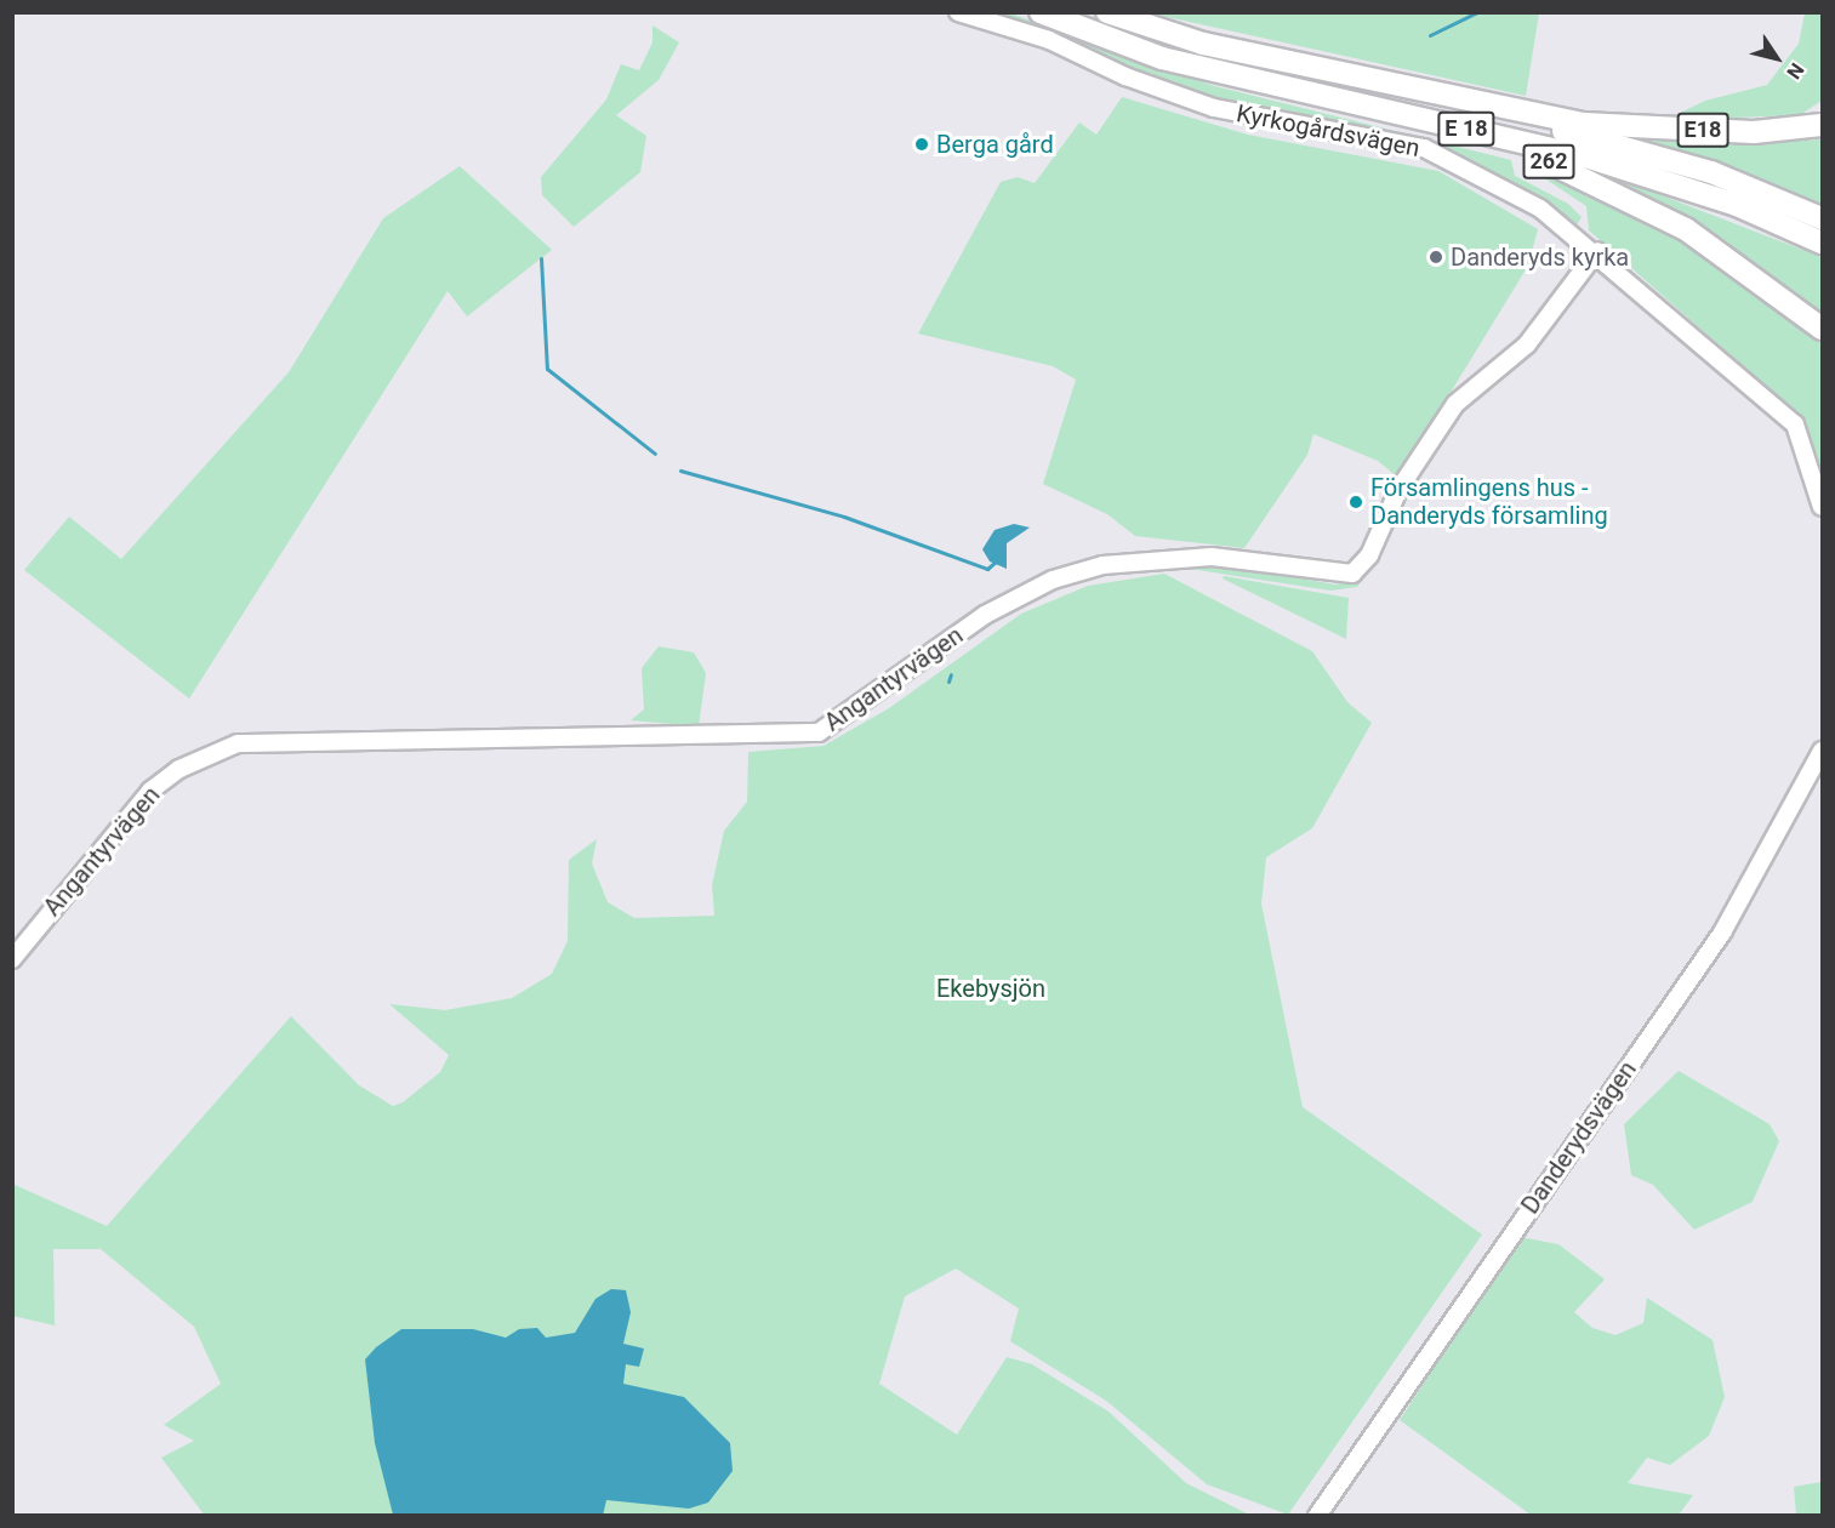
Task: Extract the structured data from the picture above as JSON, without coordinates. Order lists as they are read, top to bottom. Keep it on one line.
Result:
{"streets":{"highway":["E 18","E18","262"],"street":["Kyrkogårdsvägen","Angantyrvägen","Danderydsvägen"]},"crossings":[["E 18","E18"],["E 18","262"],["Kyrkogårdsvägen","Angantyrvägen"]],"parks":["Ekebysjön"],"places":["Berga gård","Danderyds kyrka","Församlingens hus - Danderyds församling"],"north":"bottom right"}
